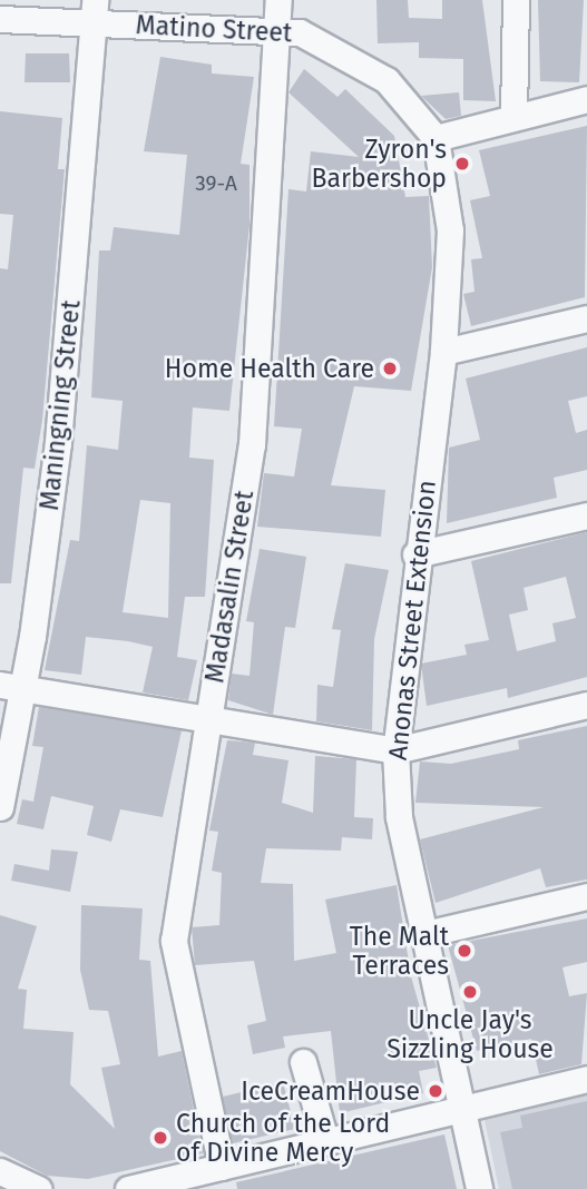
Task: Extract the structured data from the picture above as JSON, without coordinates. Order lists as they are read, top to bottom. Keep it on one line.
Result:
{"streets":{"street":["Matino Street","Maningning Street","Madasalin Street","Anonas Street Extension"]},"crossings":[["Matino Street","Maningning Street"],["Matino Street","Madasalin Street"],["Matino Street","Anonas Street Extension"]],"places":["Zyron's Barbershop","Home Health Care","The Malt Terraces","Uncle Jay's Sizzling House","IceCreamHouse","Church of the Lord of Divine Mercy"],"house_numbers":["39-A"]}
